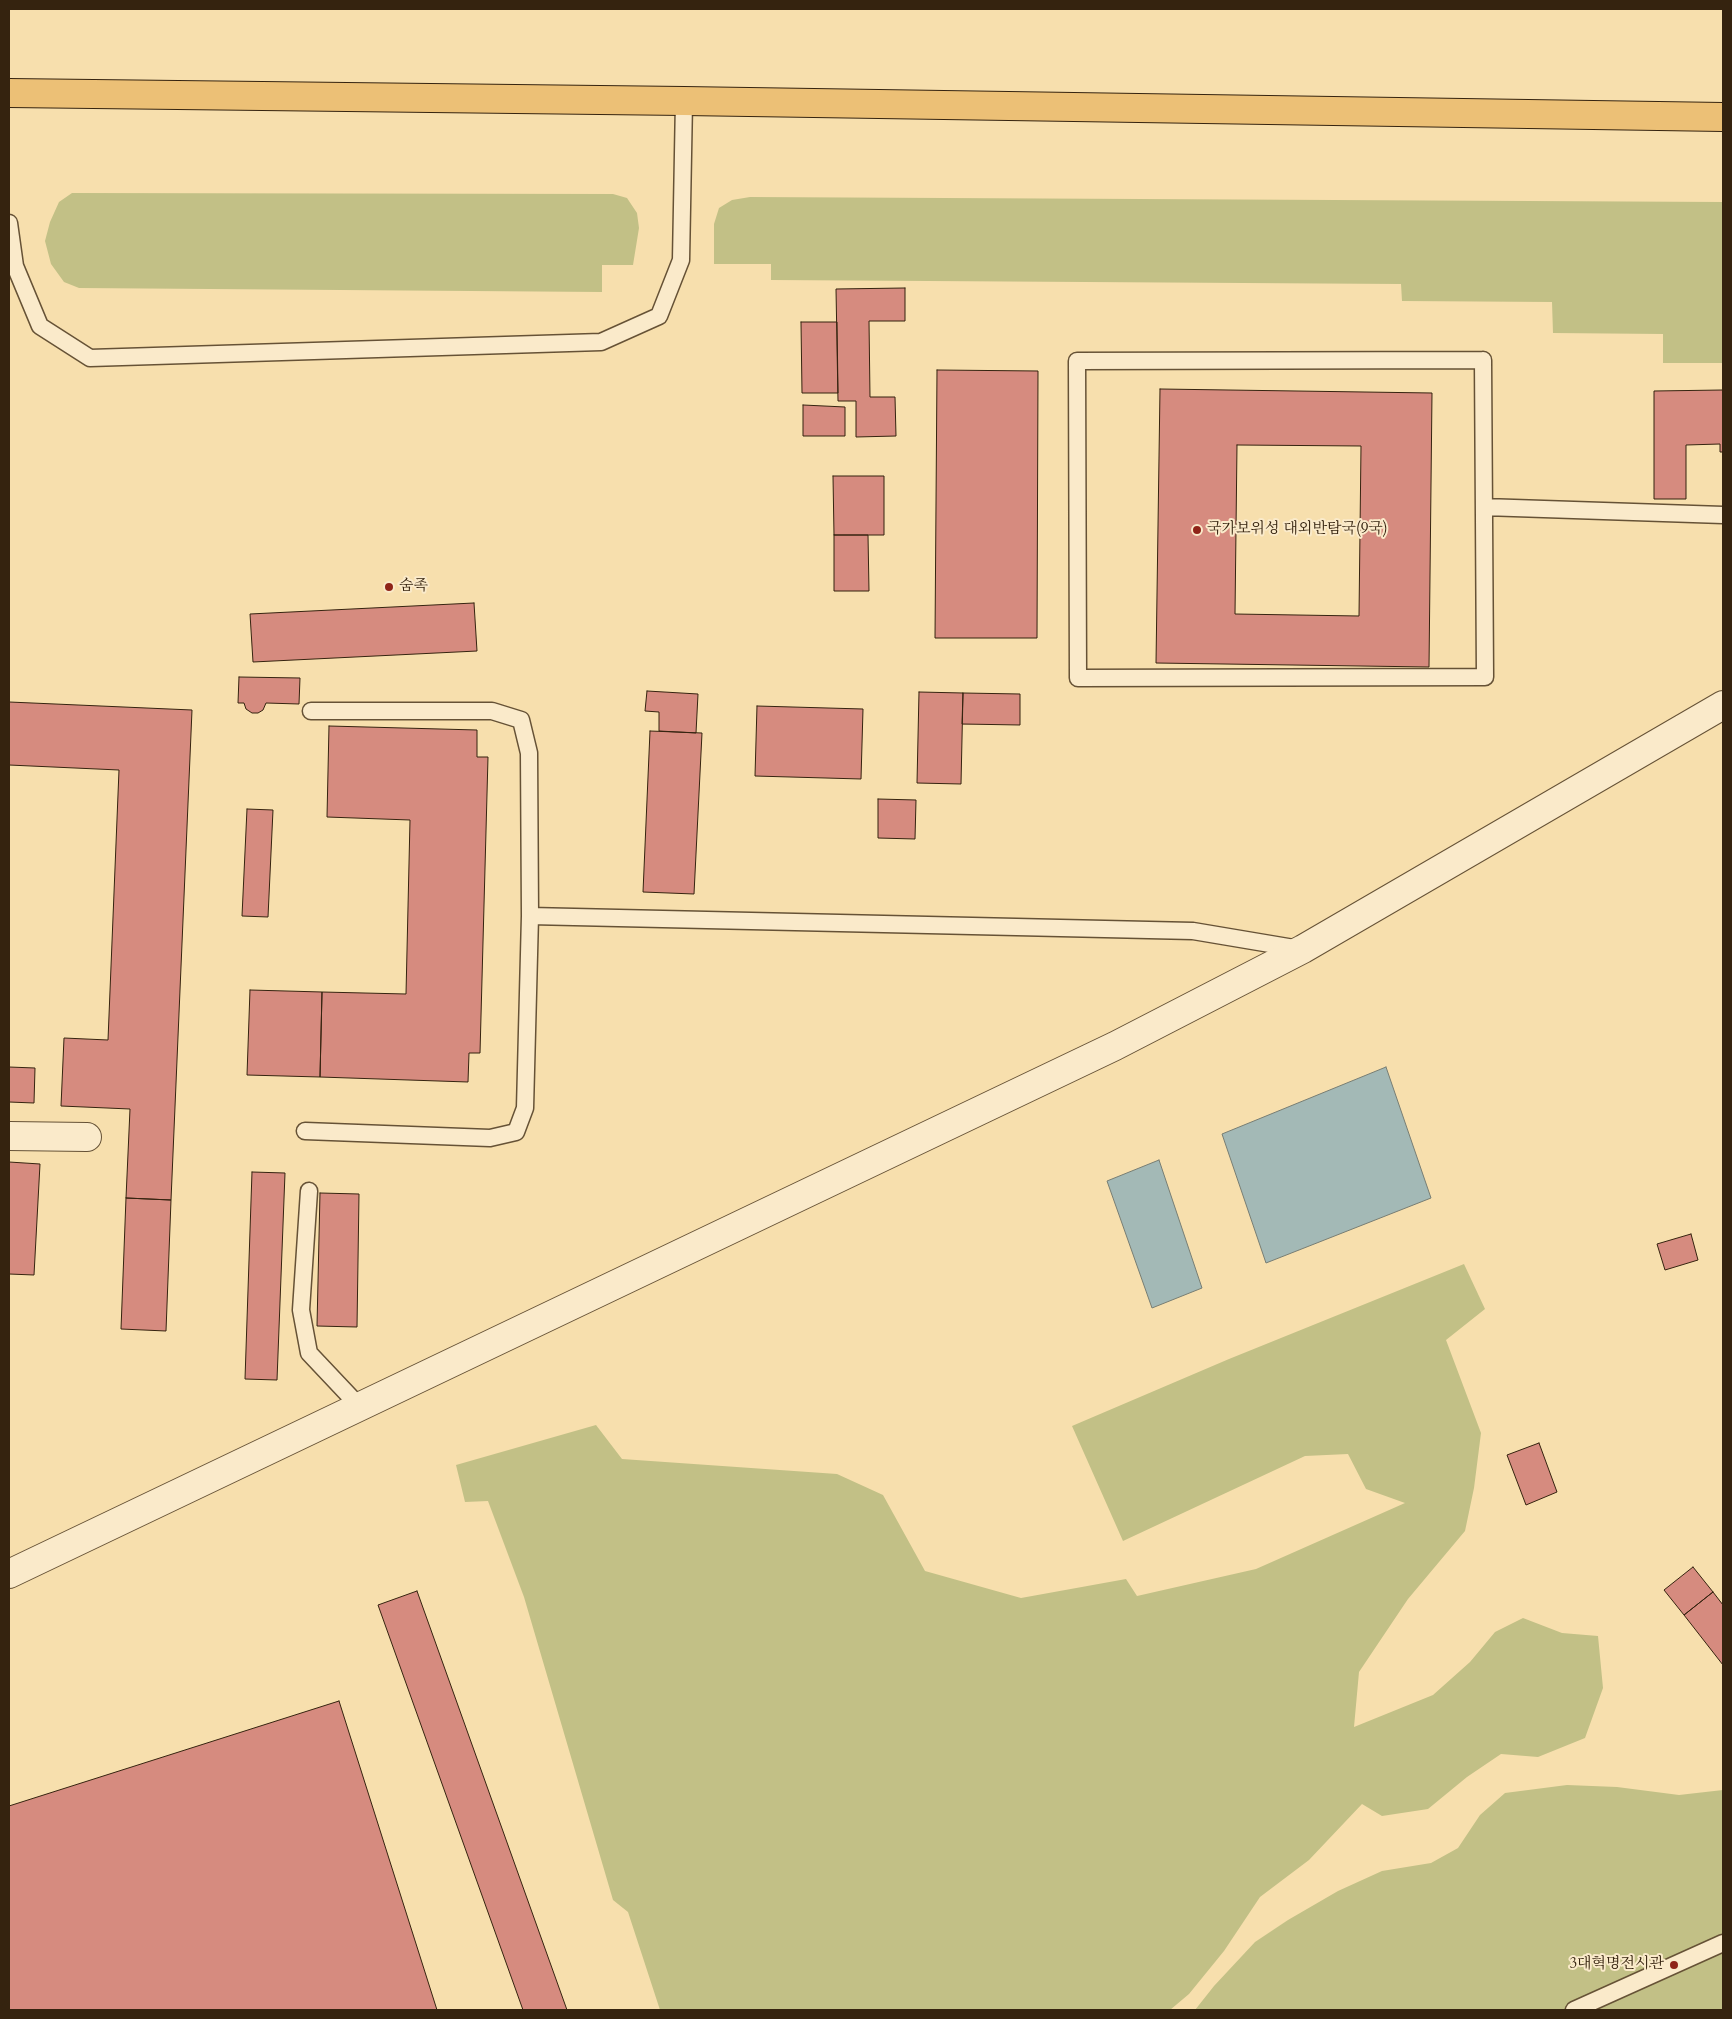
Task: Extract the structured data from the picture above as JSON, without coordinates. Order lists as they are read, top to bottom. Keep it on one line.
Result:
{"places":["국가보위성 대외반탐국(9국)","숨족","3대혁명전시관"]}
